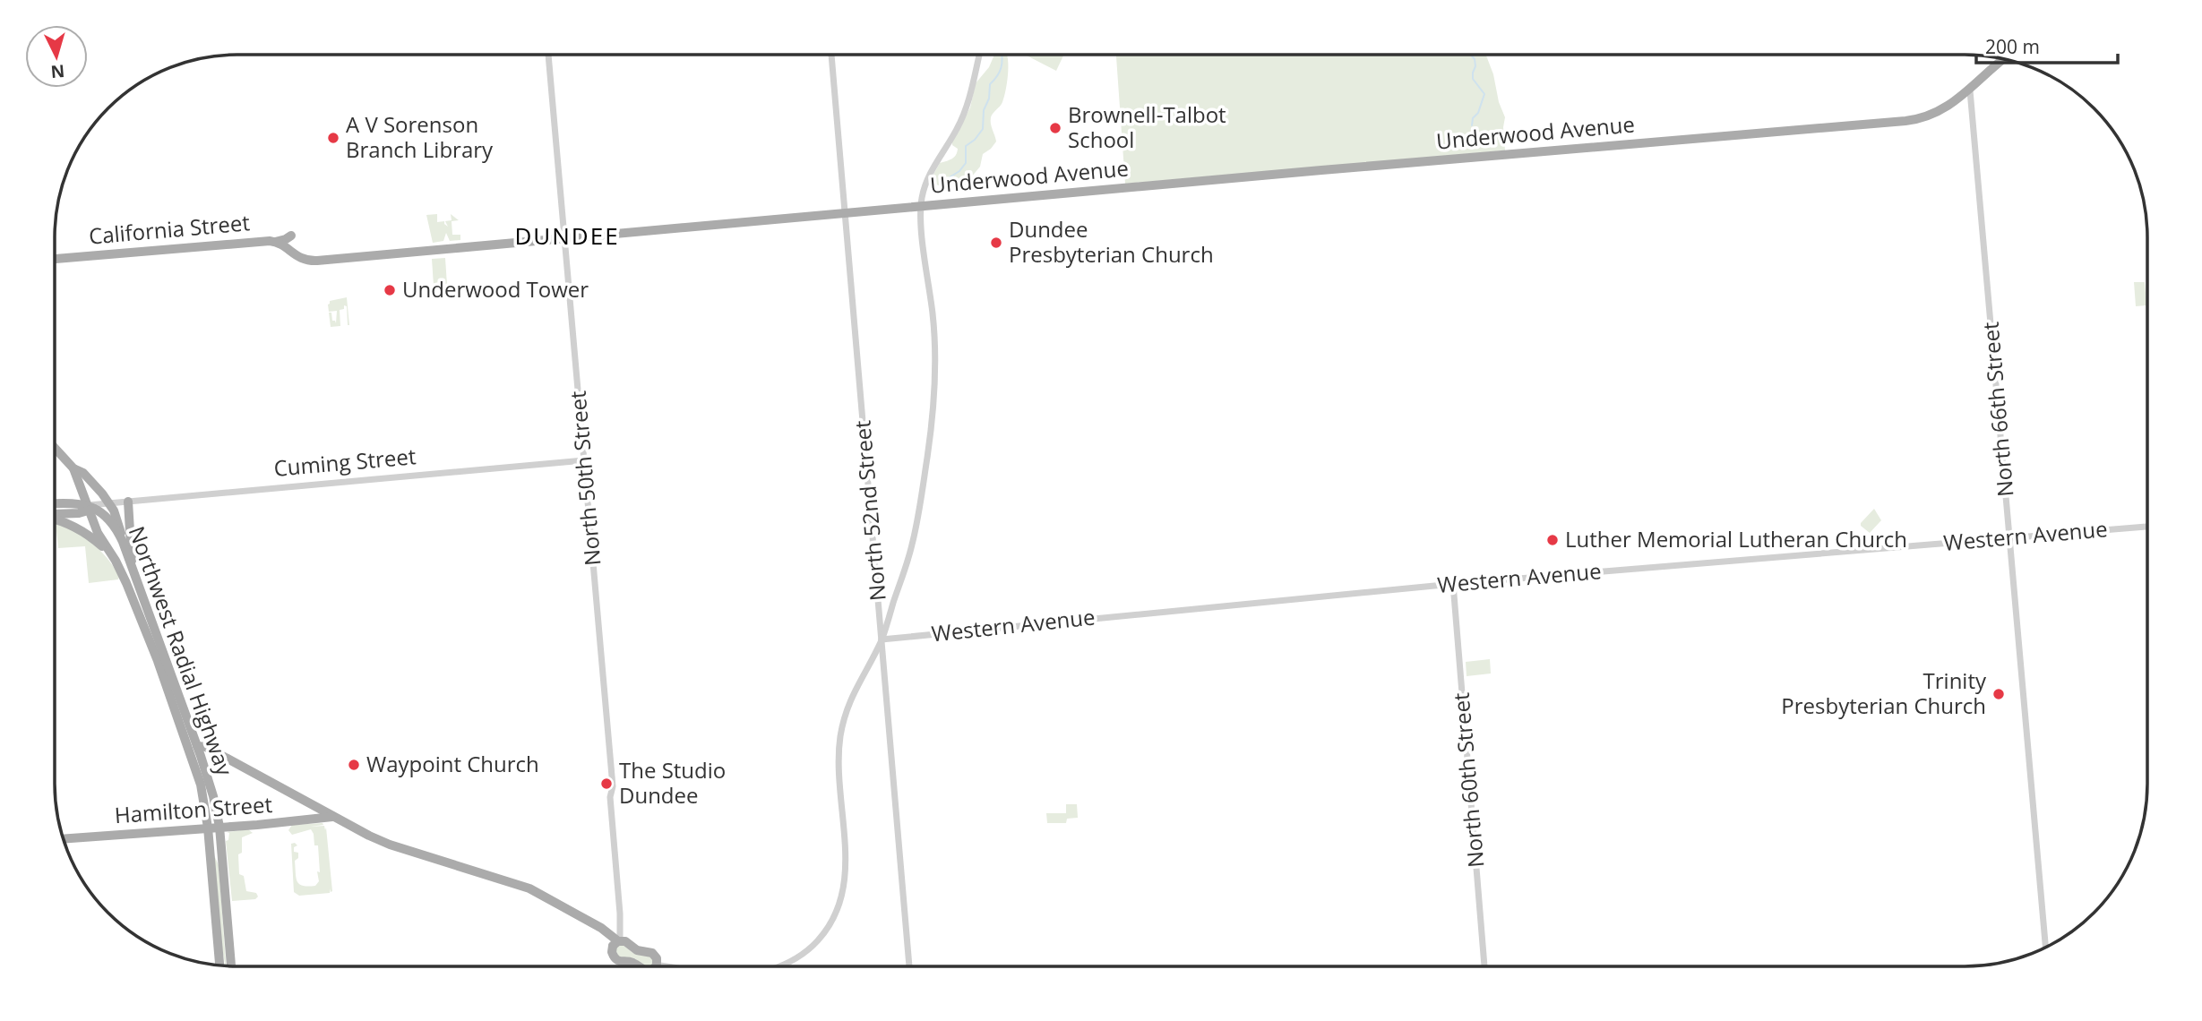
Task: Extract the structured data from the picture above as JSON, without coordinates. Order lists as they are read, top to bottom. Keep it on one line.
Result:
{"streets":{"main road":["Underwood Avenue","California Street","Cuming Street","Northwest Radial Highway","Hamilton Street"],"street":["North 66th Street","North 50th Street","North 52nd Street","Western Avenue","North 60th Street"]},"crossings":[["Underwood Avenue","California Street"],["Underwood Avenue","North 66th Street"],["Underwood Avenue","North 50th Street"],["Underwood Avenue","North 52nd Street"],["North 66th Street","Western Avenue"],["Cuming Street","North 50th Street"],["Cuming Street","Northwest Radial Highway"],["North 52nd Street","Western Avenue"],["Western Avenue","North 60th Street"],["Northwest Radial Highway","Hamilton Street"]],"districts":["DUNDEE"],"places":["Brownell-Talbot School","A V Sorenson Branch Library","Dundee Presbyterian Church","Underwood Tower","Luther Memorial Lutheran Church","Trinity Presbyterian Church","Waypoint Church","The Studio Dundee"],"scale_bar":"200 m","north":"bottom"}
